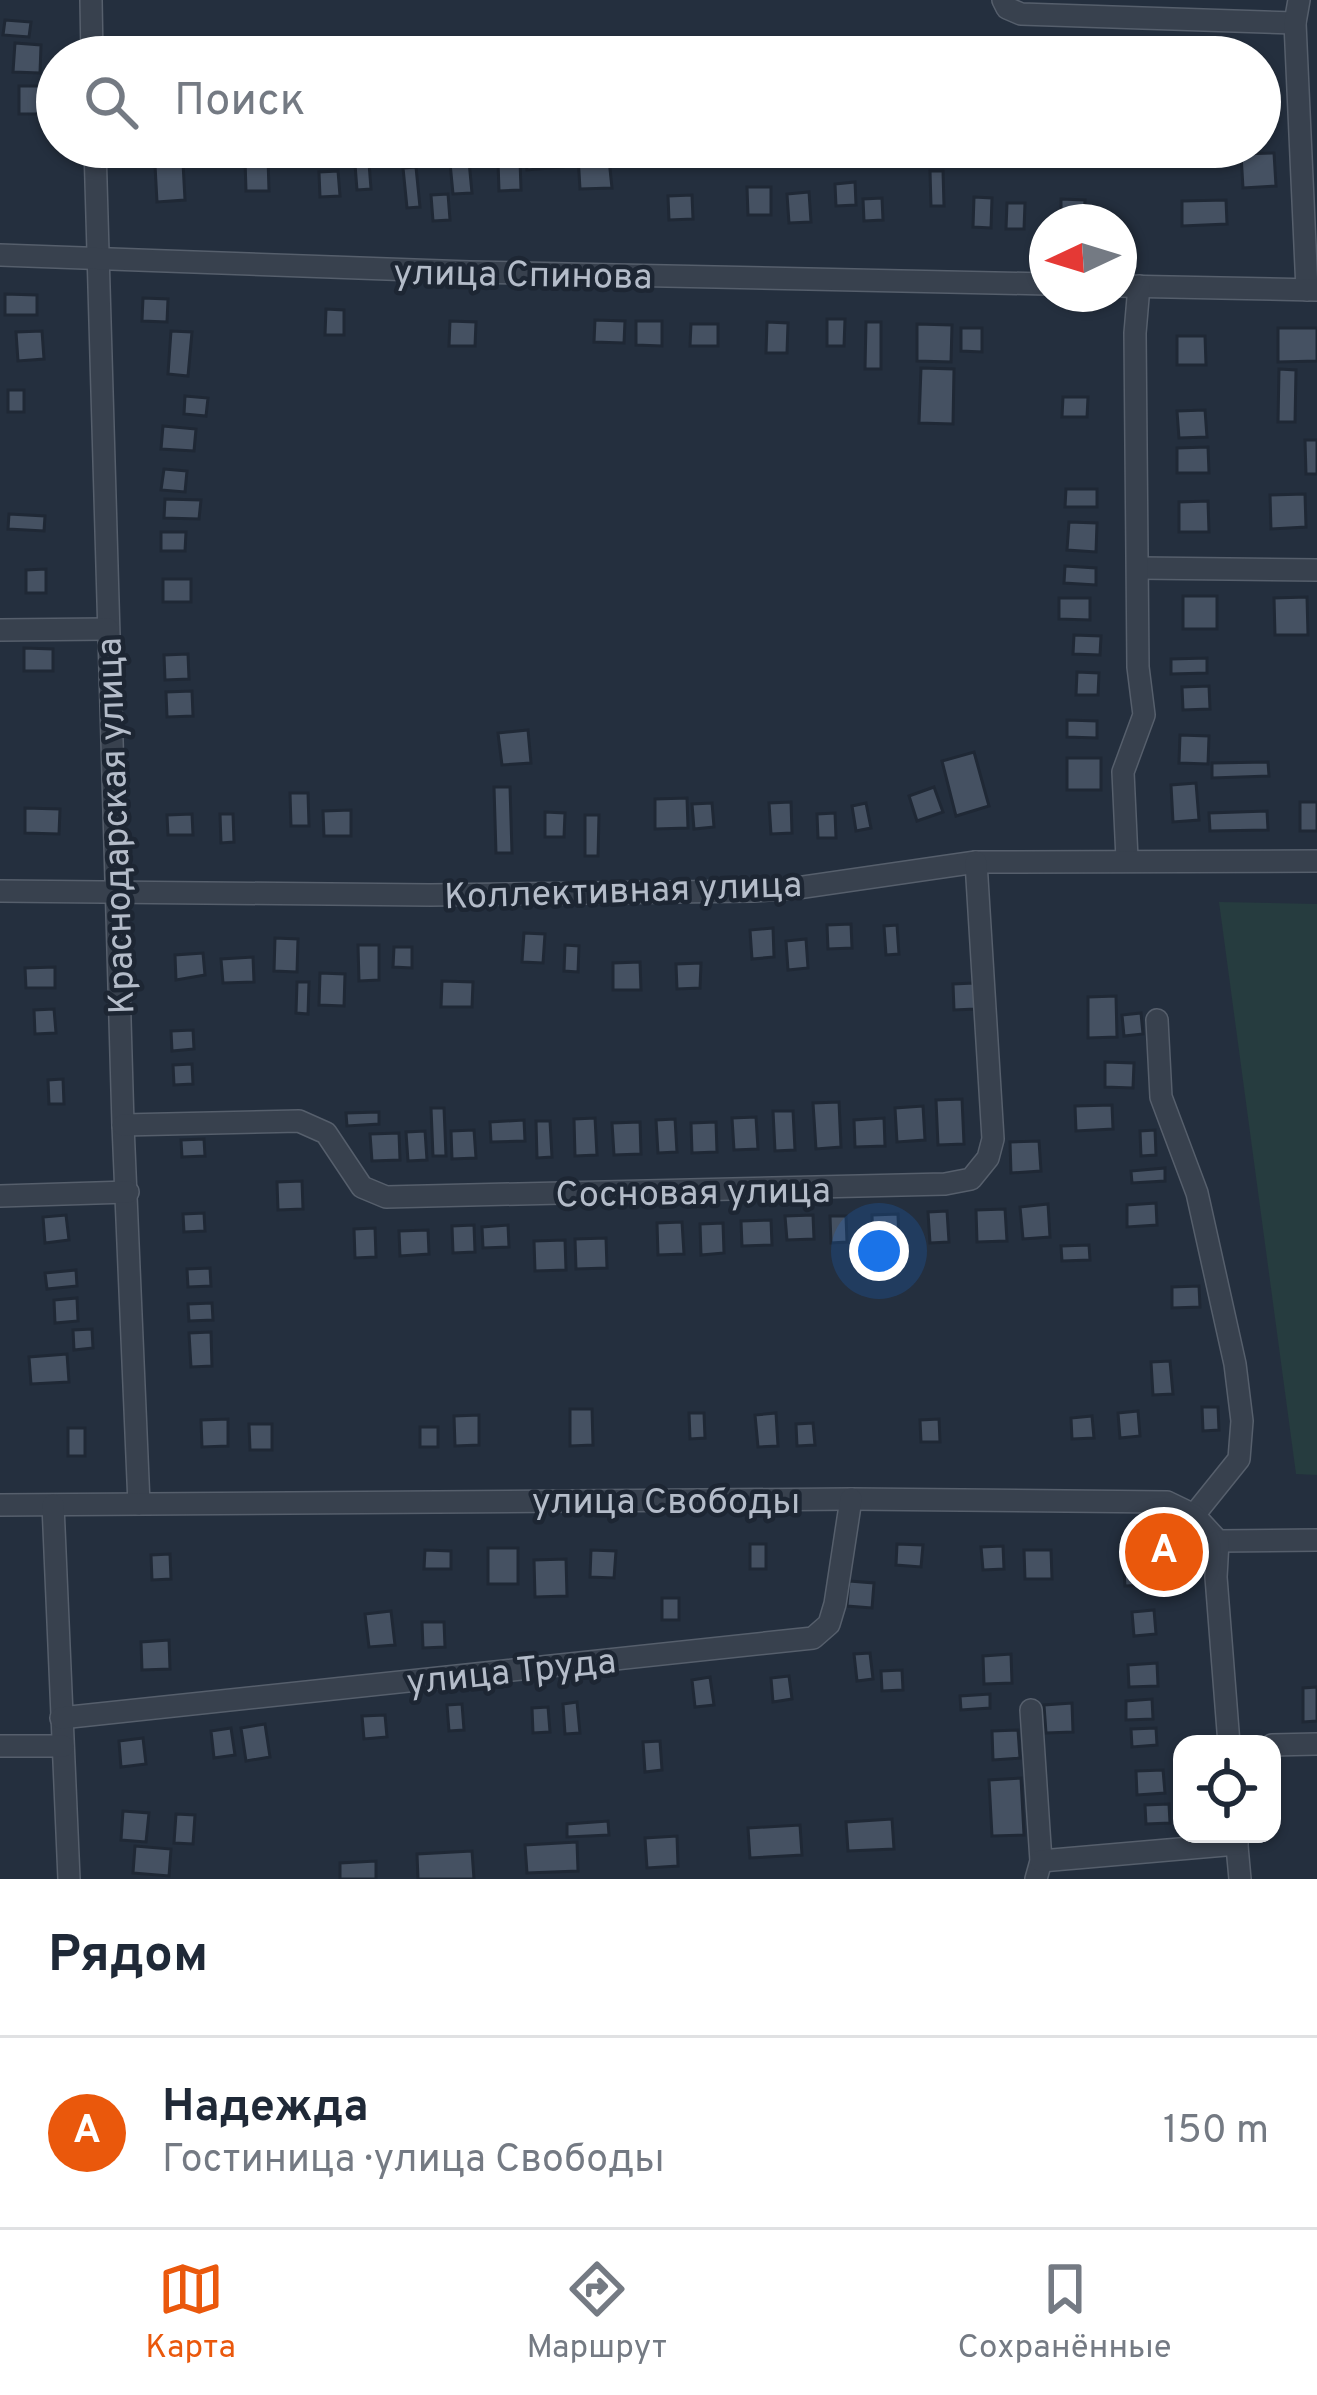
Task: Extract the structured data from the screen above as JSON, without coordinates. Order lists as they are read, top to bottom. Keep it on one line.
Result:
{"streets":{"street":["улица Спинова","Краснодарская улица","Коллективная улица","Сосновая улица","улица Свободы","улица Труда"]},"crossings":[["улица Спинова","Краснодарская улица"],["Краснодарская улица","Коллективная улица"],["Краснодарская улица","Сосновая улица"],["Краснодарская улица","улица Свободы"],["Коллективная улица","Сосновая улица"],["улица Свободы","улица Труда"]],"north":"left","page":{"search":"Поиск","pins":"A","heading":"Рядом","list":[{"mark":"A","name":"Надежда","note":"Гостиница · улица Свободы","value":"150 m"}],"nav":["Карта","Маршрут","Сохранённые"]}}
